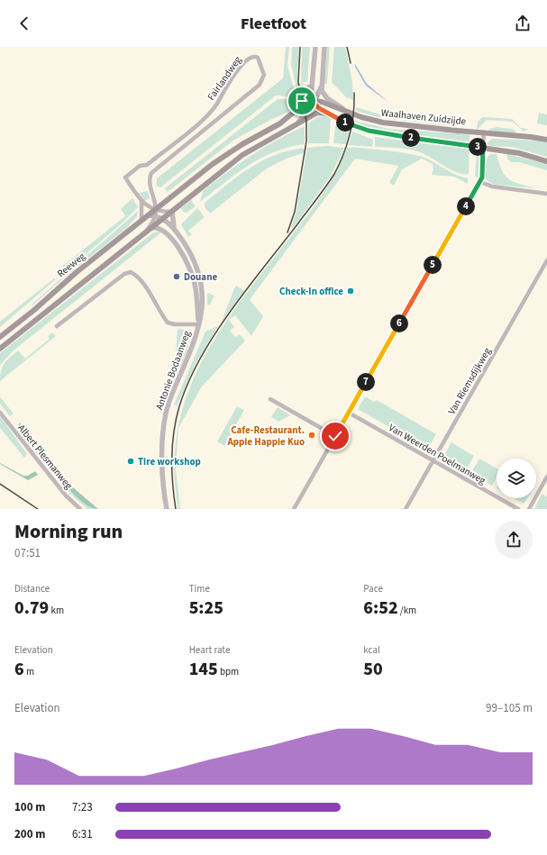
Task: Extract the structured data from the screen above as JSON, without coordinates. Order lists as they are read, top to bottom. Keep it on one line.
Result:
{"streets":{"main road":["Waalhaven Zuidzijde","Reeweg"],"street":["Fairlandweg","Antonie Bodaanweg","Van Riemsdijkweg","Van Weerden Poelmanweg","Albert Plesmanweg"]},"crossings":[["Waalhaven Zuidzijde","Reeweg"],["Reeweg","Antonie Bodaanweg"],["Van Riemsdijkweg","Van Weerden Poelmanweg"]],"places":["Douane","Check-In office","Cafe-Restaurant. Appie Happie Kuo","Tire workshop"],"page":{"header":"Fleetfoot","pins":["1","2","3","4","5","6","7"],"heading":["Morning run","07:51"],"stats":[["Distance","0.79 km"],["Time","5:25"],["Pace","6:52 /km"],["Elevation","6 m"],["Heart rate","145 bpm"],["kcal","50"]],"chart":["Elevation","99–105 m"],"list":[{"name":"100 m","note":"7:23"},{"name":"200 m","note":"6:31"}]}}
